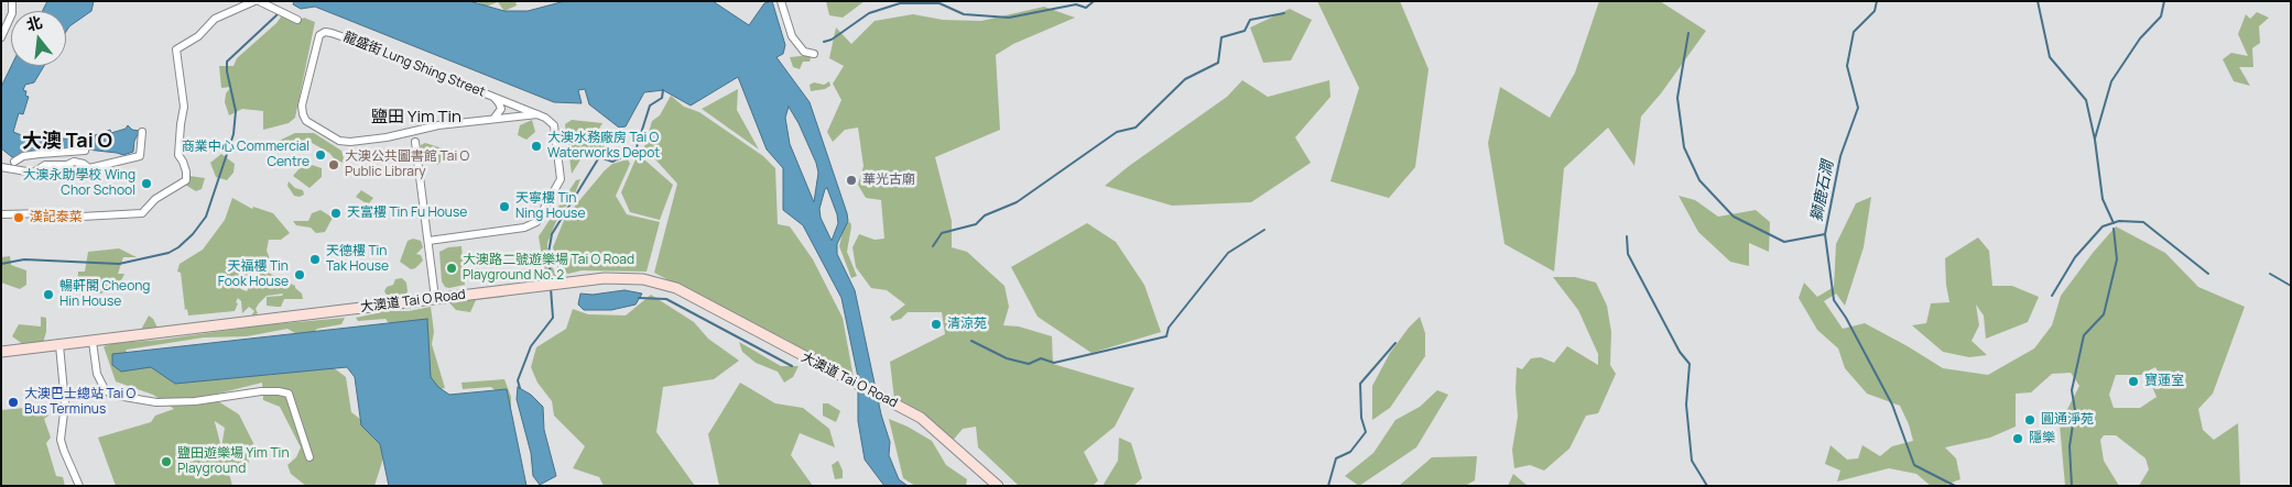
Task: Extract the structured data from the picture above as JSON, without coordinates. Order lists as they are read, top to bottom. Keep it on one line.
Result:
{"streets":{"main road":["大澳道 Tai O Road"],"street":["龍盛街 Lung Shing Street"]},"districts":["鹽田 Yim Tin","大澳 Tai O"],"water":["獅鹿石澗"],"places":["大澳水務廠房 Tai O Waterworks Depot","商業中心 Commercial Centre","大澳公共圖書館 Tai O Public Library","華光古廟","大澳永助學校 Wing Chor School","天寧樓 Tin Ning House","天富樓 Tin Fu House","漢記泰菜","天德樓 Tin Tak House","大澳路二號遊樂場 Tai O Road Playground No. 2","天福樓 Tin Fook House","暢軒閣 Cheong Hin House","清涼苑","寶蓮室","大澳巴士總站 Tai O Bus Terminus","圓通淨苑","隱樂","鹽田遊樂場 Yim Tin Playground"],"north":"top"}
